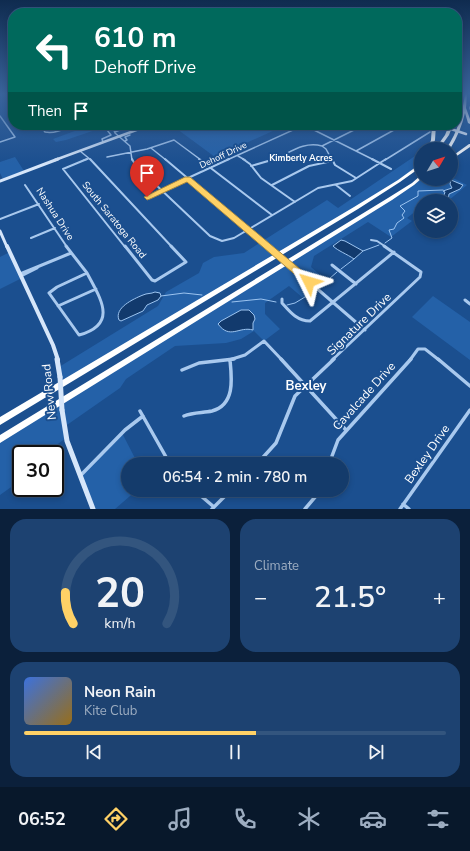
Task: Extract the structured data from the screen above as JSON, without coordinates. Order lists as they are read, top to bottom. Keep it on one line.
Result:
{"streets":{"street":["Dehoff Drive","Nashua Drive","South Saratoga Road","Signature Drive","New Road","Cavalcade Drive","Bexley Drive"]},"districts":["Kimberly Acres","Bexley"],"north":"top right","page":{"turn":["610 m","Dehoff Drive"],"then":"Then","limit":"30","trip":"06:54 · 2 min · 780 m","tile":"Climate","heat":["−","21.5°","+"],"song":["Neon Rain","Kite Club"],"tabs":"06:52","gauge":["20","km/h"]}}
